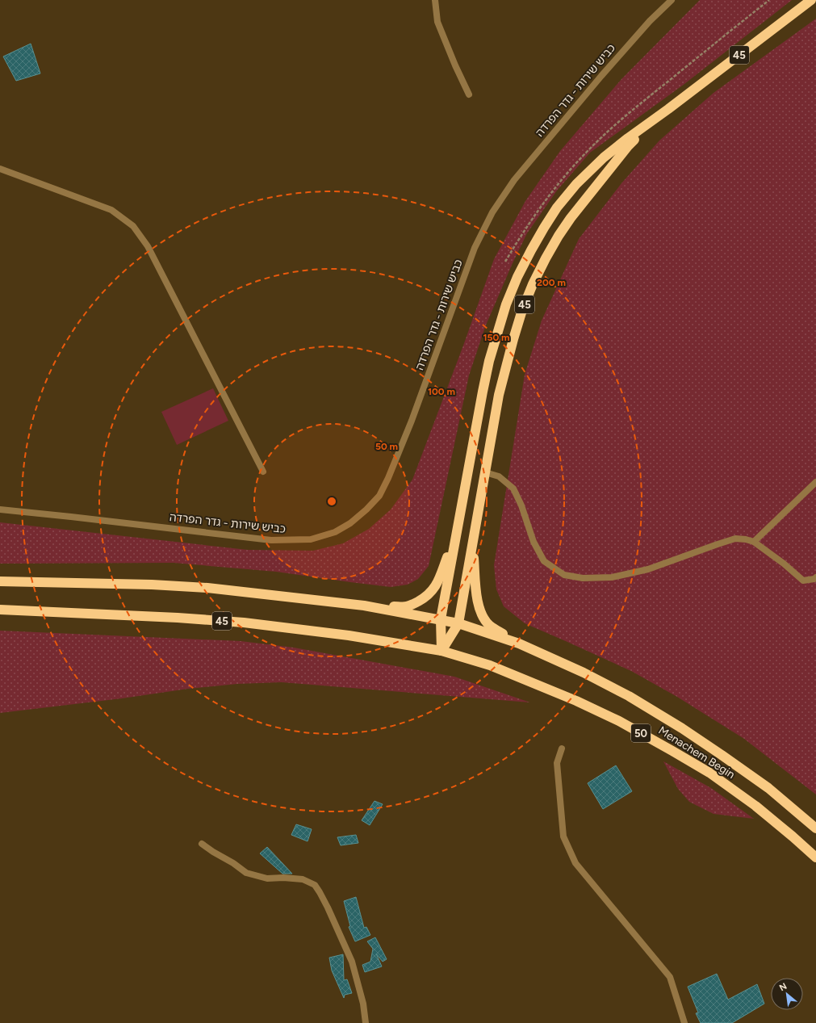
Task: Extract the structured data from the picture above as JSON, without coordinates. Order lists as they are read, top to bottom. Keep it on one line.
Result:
{"streets":{"highway":["45","50","Menachem Begin"],"street":["כביש שירות - גדר הפרדה"]},"crossings":[["45","Menachem Begin"]],"north":"top left","rings":["200 m","150 m","100 m","50 m"]}
